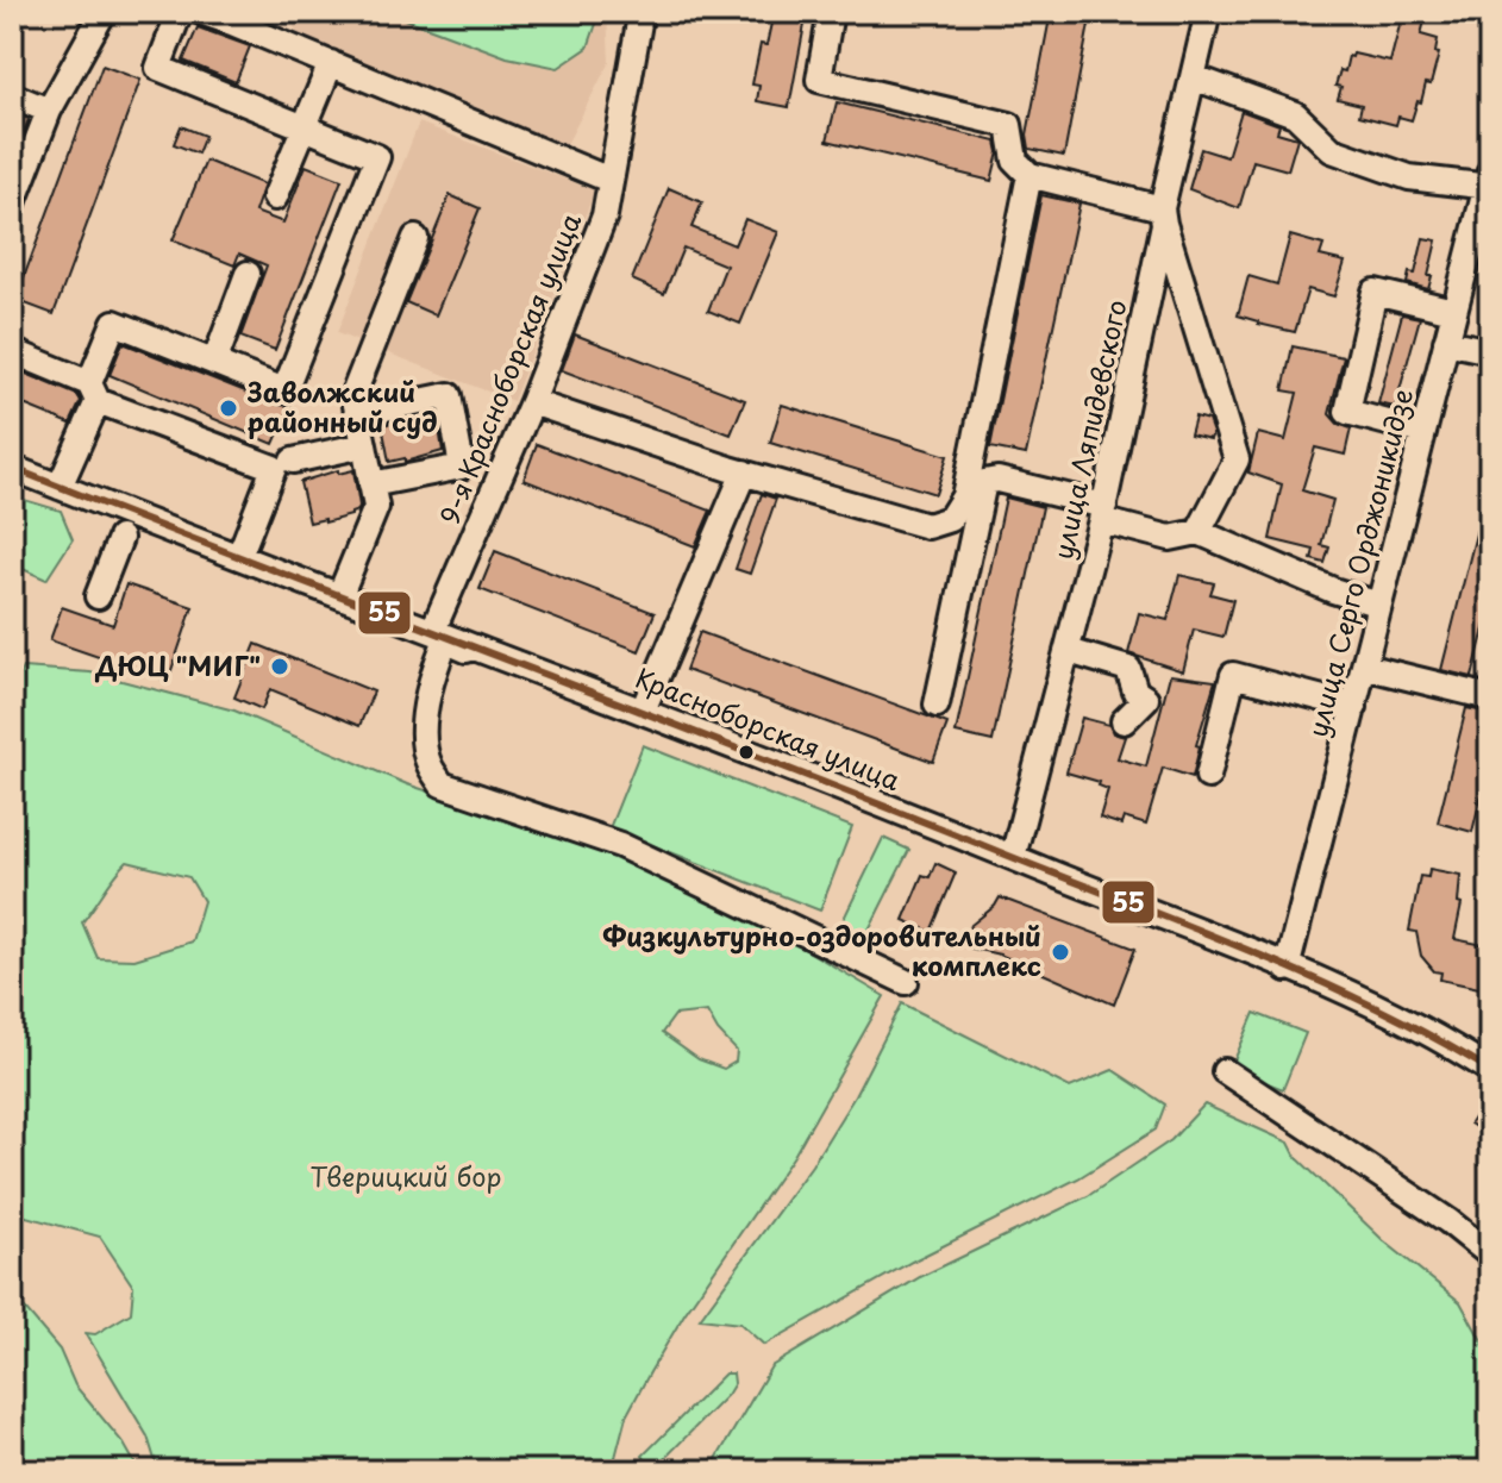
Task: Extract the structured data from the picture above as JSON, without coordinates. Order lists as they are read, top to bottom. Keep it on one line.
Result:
{"streets":{"street":["9-я Красноборская улица","улица Ляпидевского","улица Серго Орджоникидзе","Красноборская улица"]},"crossings":[["9-я Красноборская улица","Красноборская улица"],["улица Ляпидевского","Красноборская улица"],["улица Серго Орджоникидзе","Красноборская улица"]],"parks":["Тверицкий бор"],"places":["Заволжский районный суд","ДЮЦ \"МИГ\"","Физкультурно-оздоровительный комплекс"],"lines":["transit line 55"]}
